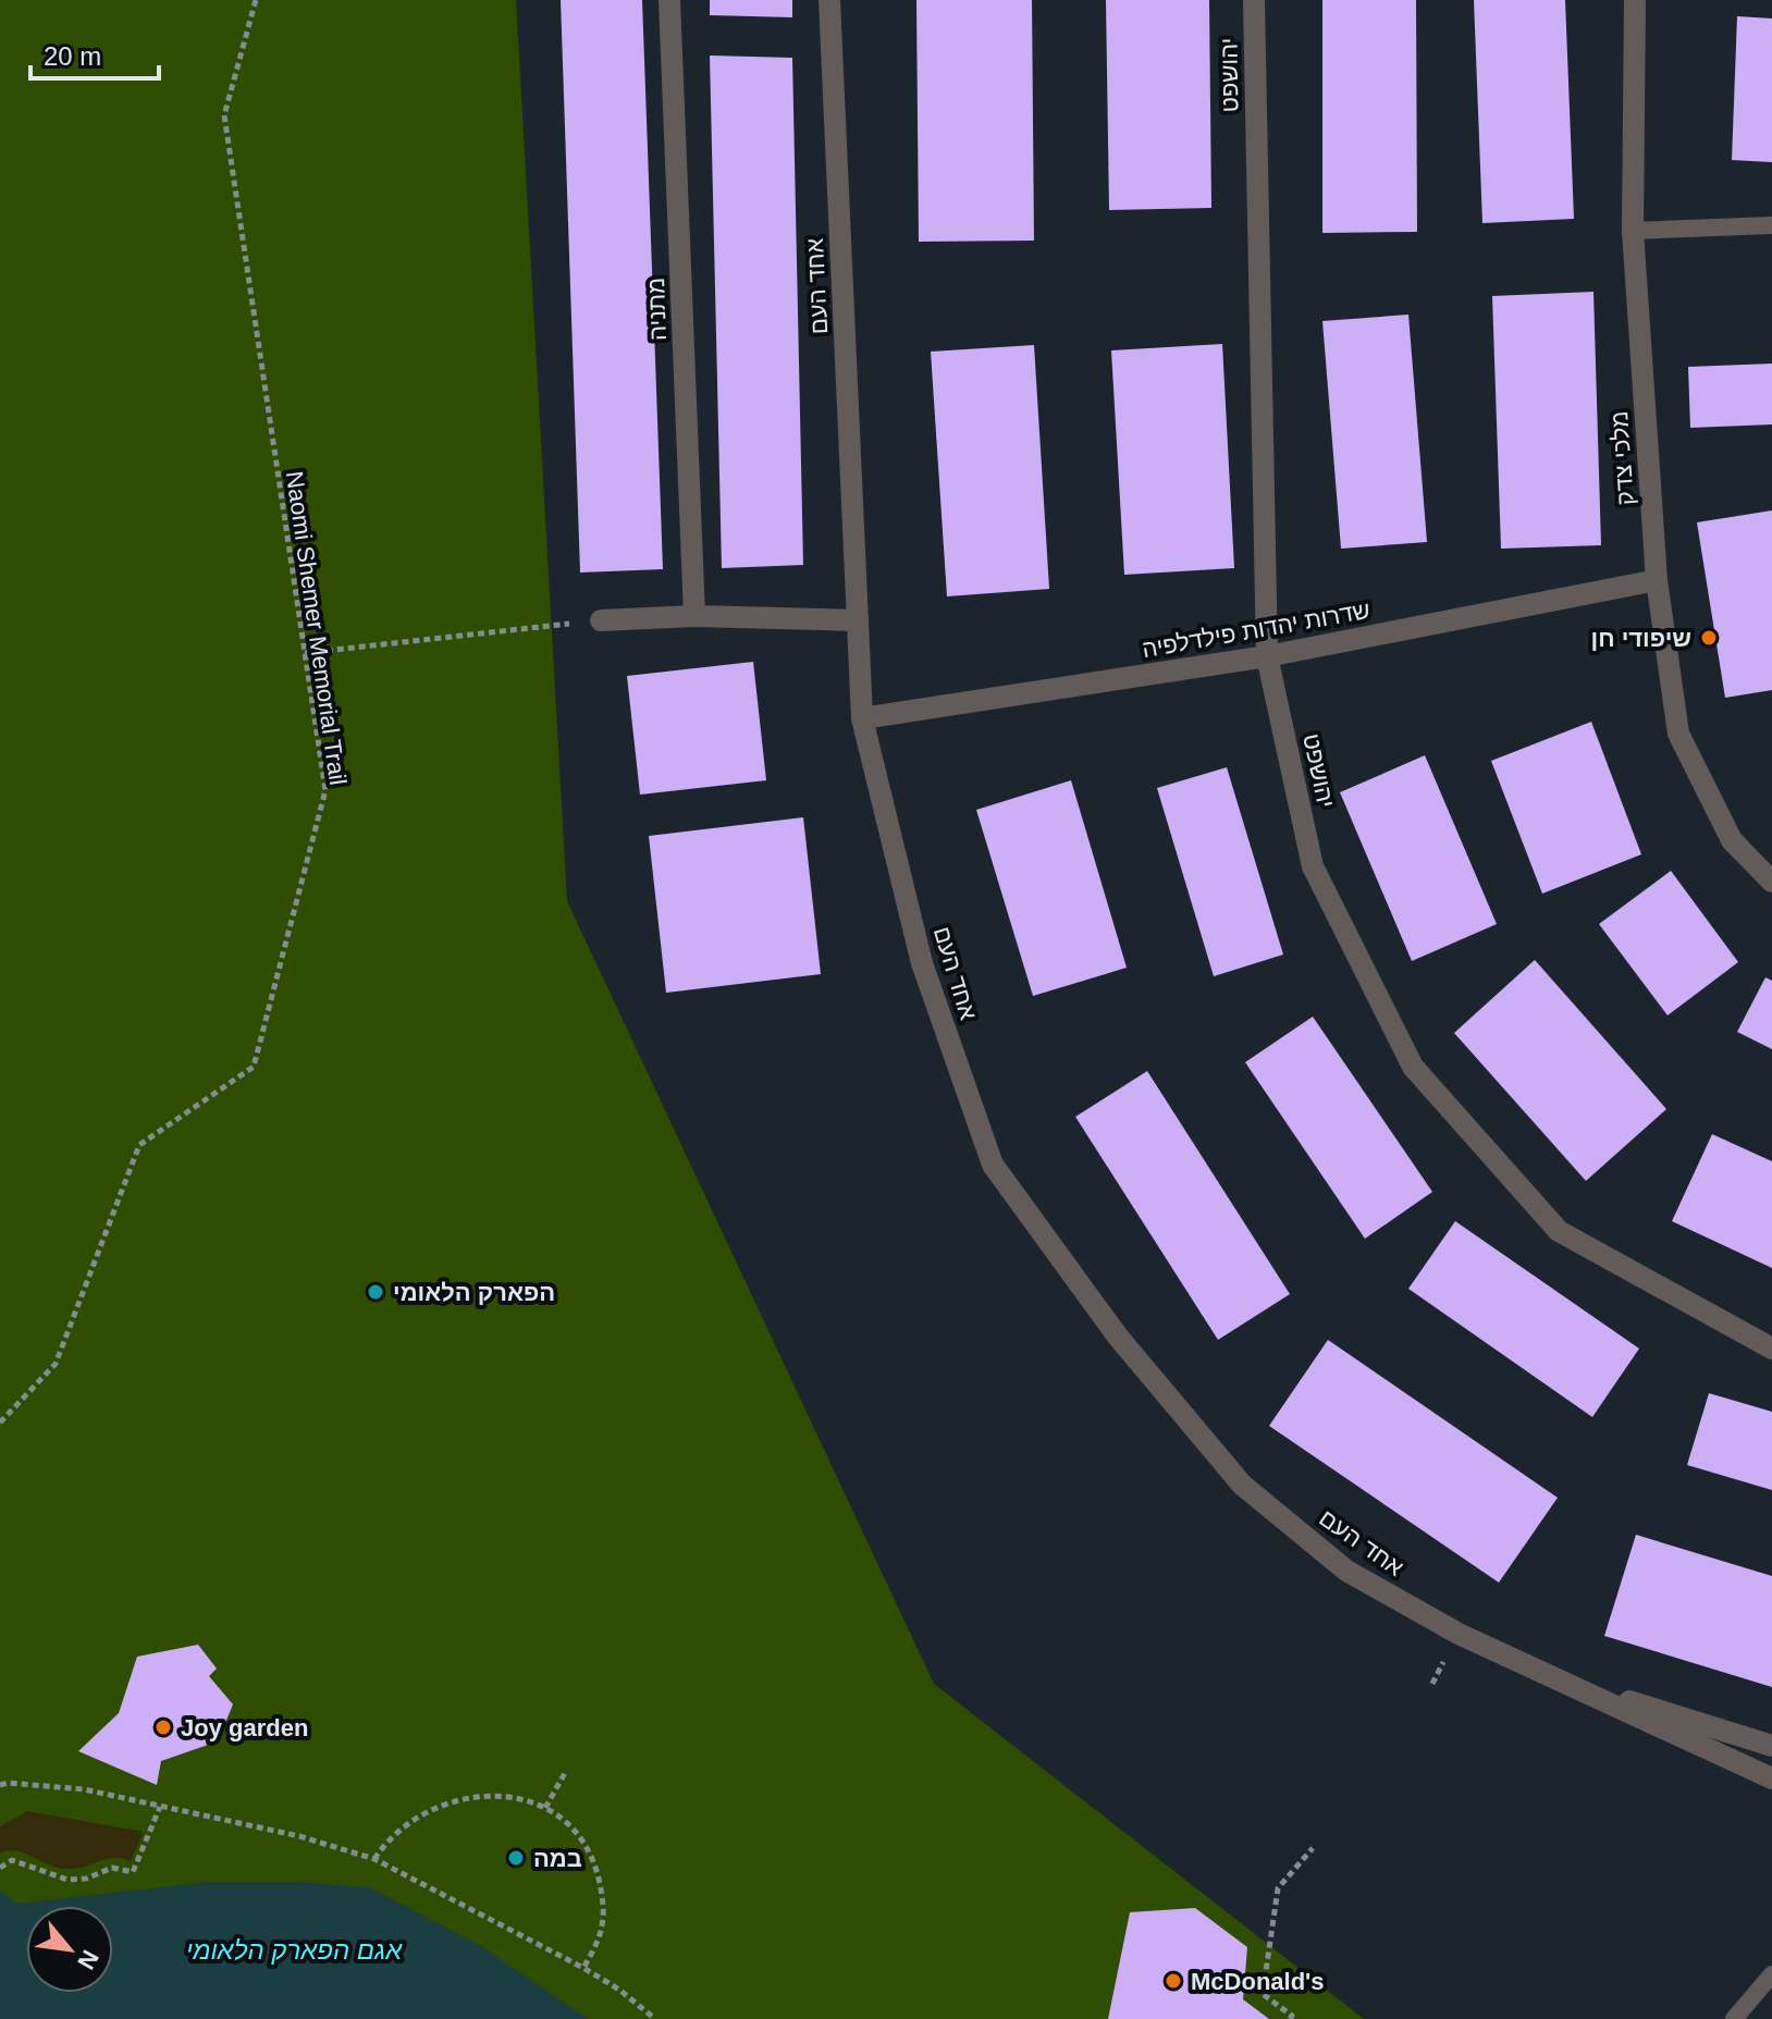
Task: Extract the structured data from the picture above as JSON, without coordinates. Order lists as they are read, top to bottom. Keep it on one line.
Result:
{"streets":{"street":["יהושפט","אחד העם","מתניה","מלכי צדק","שדרות יהדות פילדלפיה"],"path":["Naomi Shemer Memorial Trail"]},"crossings":[["יהושפט","שדרות יהדות פילדלפיה"],["אחד העם","שדרות יהדות פילדלפיה"],["מלכי צדק","שדרות יהדות פילדלפיה"]],"water":["אגם הפארק הלאומי"],"places":["שיפודי חן","הפארק הלאומי","Joy garden","במה","McDonald's"],"scale_bar":"20 m","north":"bottom right"}
